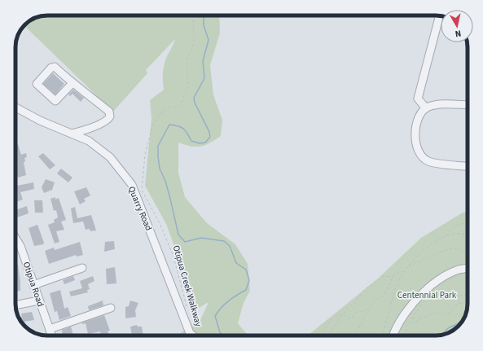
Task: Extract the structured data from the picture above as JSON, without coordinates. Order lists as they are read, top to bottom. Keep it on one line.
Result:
{"streets":{"street":["Quarry Road","Otipua Road"],"path":["Otipua Creek Walkway"]},"parks":["Centennial Park"],"north":"bottom"}
